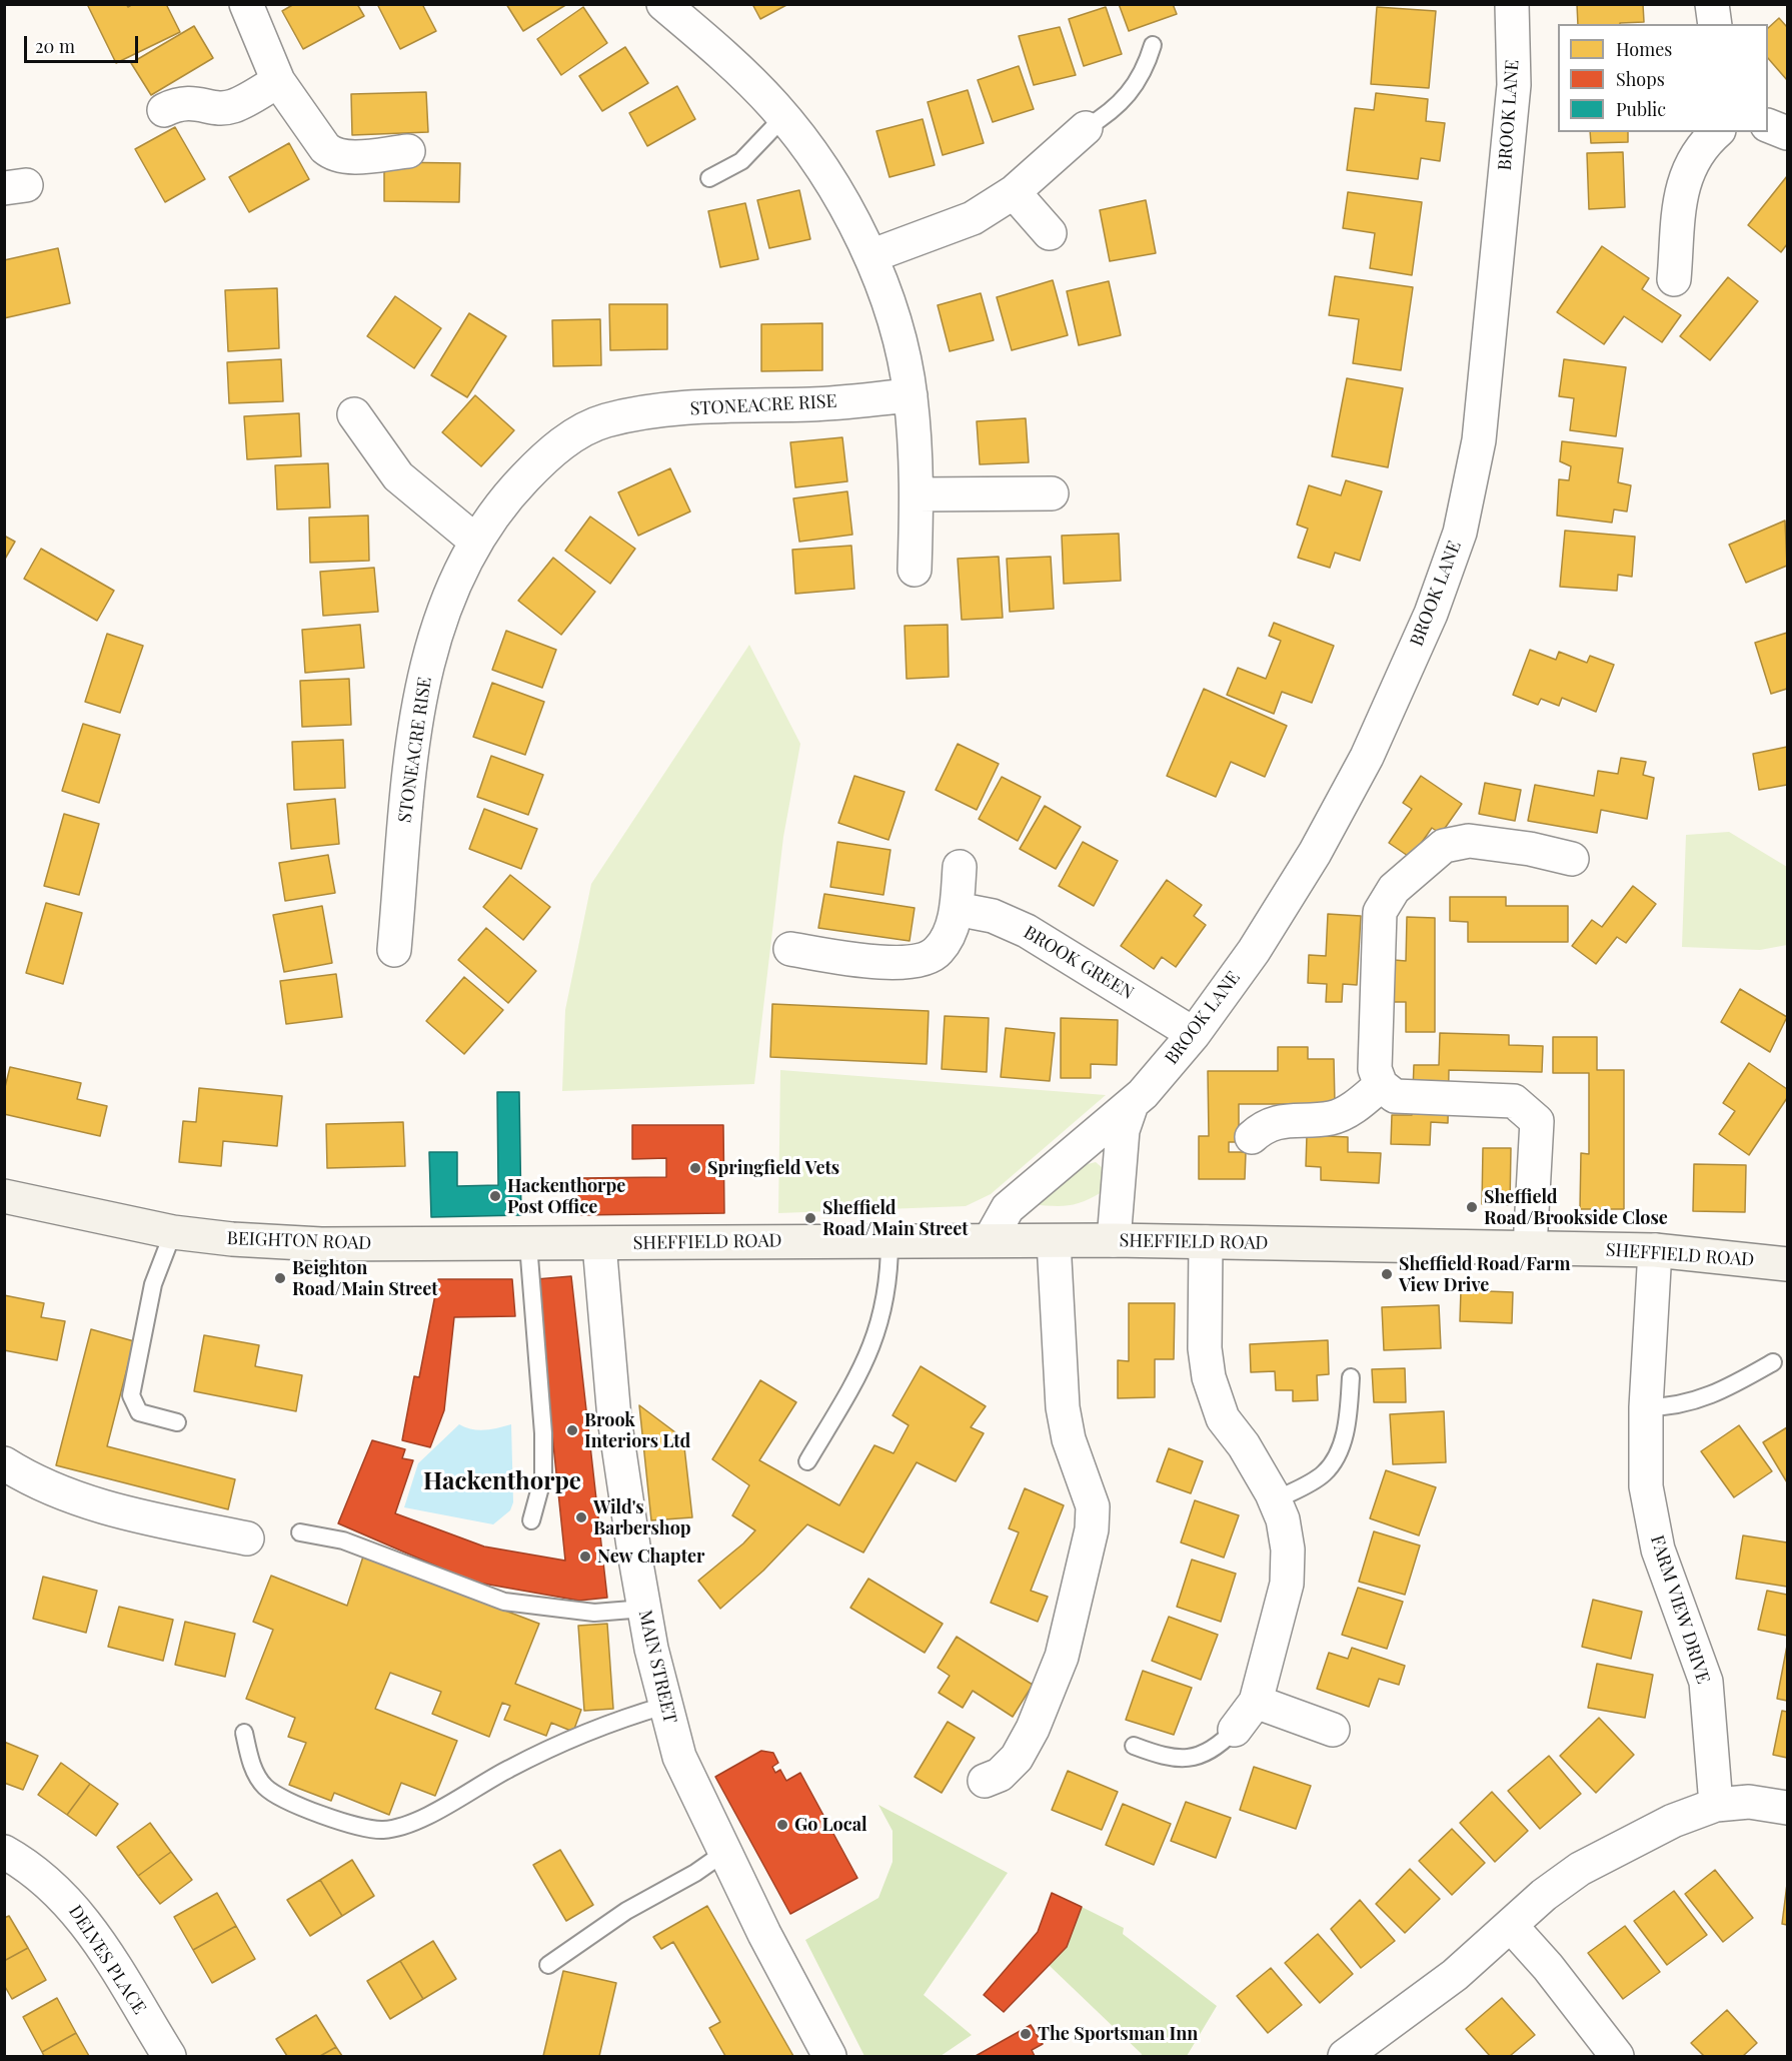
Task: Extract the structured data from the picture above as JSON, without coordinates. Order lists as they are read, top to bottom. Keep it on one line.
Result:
{"streets":{"street":["BROOK LANE","STONEACRE RISE","BROOK GREEN","BEIGHTON ROAD","SHEFFIELD ROAD","FARM VIEW DRIVE","MAIN STREET","DELVES PLACE"]},"crossings":[["BROOK LANE","BROOK GREEN"],["BROOK LANE","SHEFFIELD ROAD"],["BEIGHTON ROAD","SHEFFIELD ROAD"],["BEIGHTON ROAD","MAIN STREET"],["SHEFFIELD ROAD","FARM VIEW DRIVE"],["SHEFFIELD ROAD","MAIN STREET"]],"districts":["Hackenthorpe"],"places":["Springfield Vets","Hackenthorpe Post Office","Sheffield Road/Brookside Close","Sheffield Road/Main Street","Sheffield Road/Farm View Drive","Beighton Road/Main Street","Brook Interiors Ltd","Wild's Barbershop","New Chapter","Go Local","The Sportsman Inn"],"legend":["Homes","Shops","Public"],"scale_bar":"20 m"}
